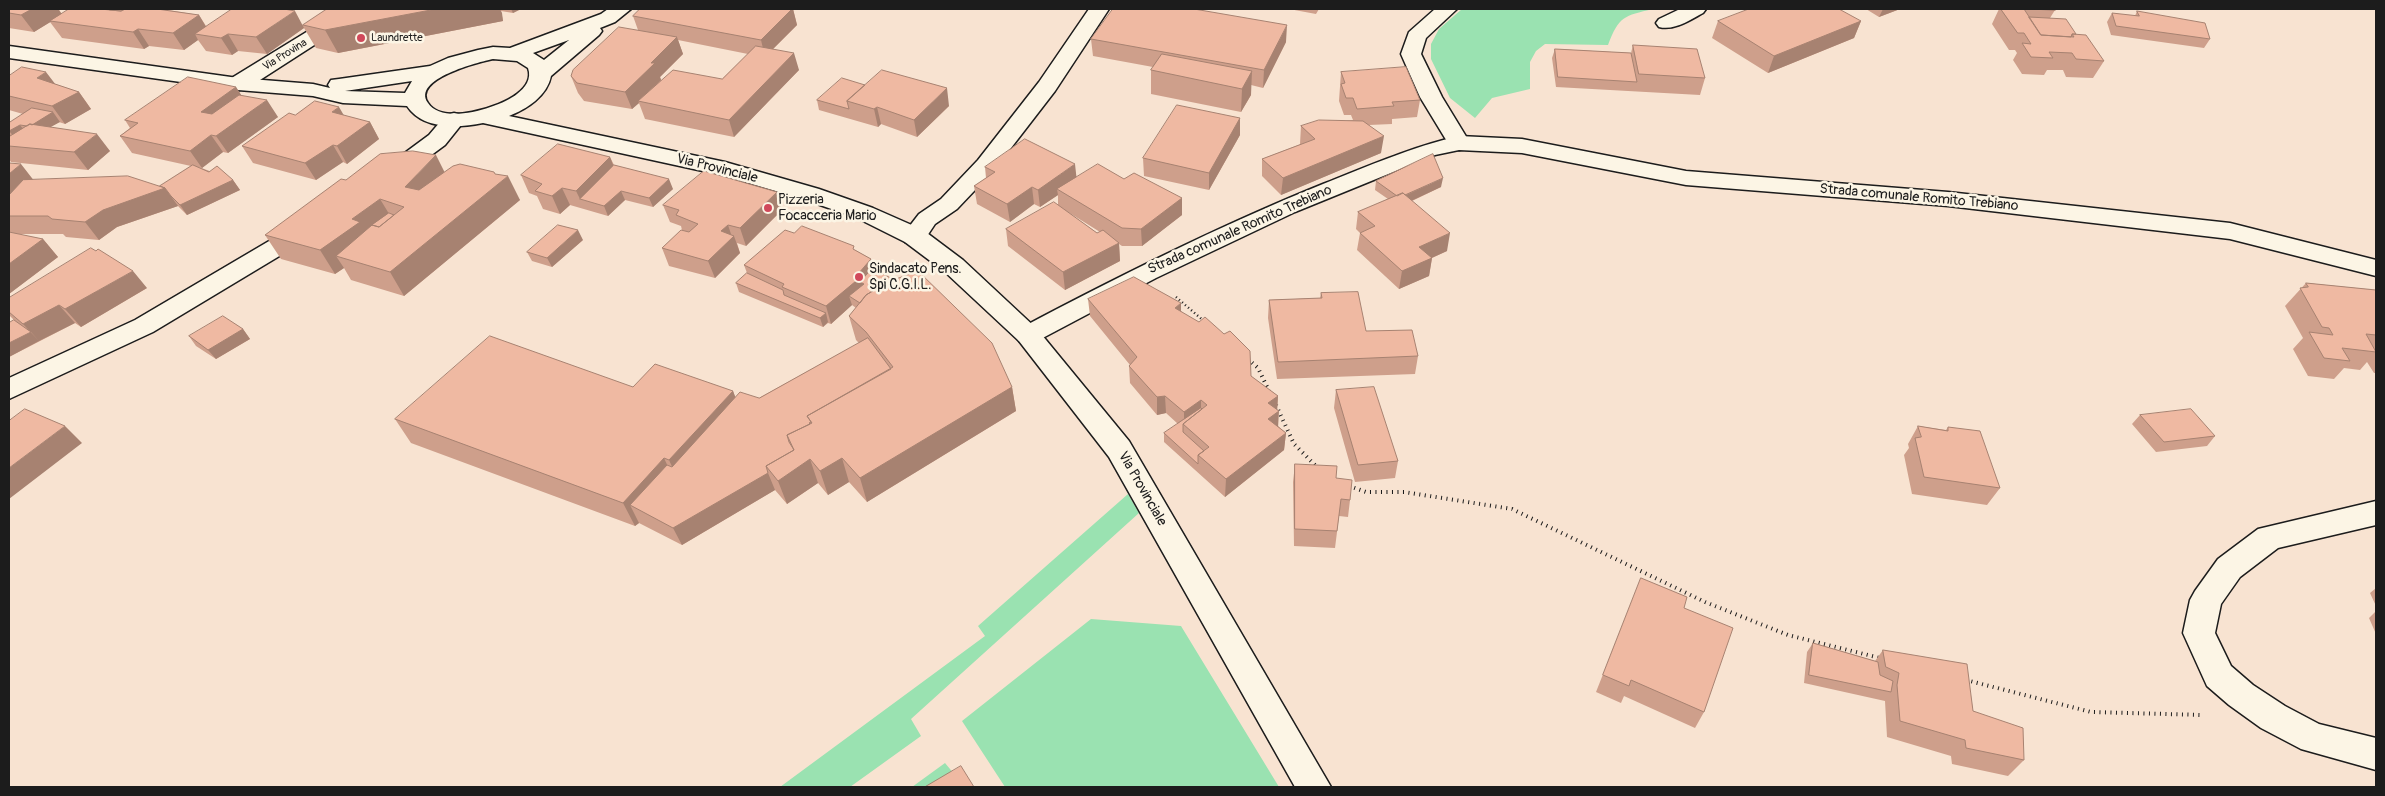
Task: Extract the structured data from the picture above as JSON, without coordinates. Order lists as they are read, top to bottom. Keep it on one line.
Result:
{"streets":{"street":["Via Provina","Via Provinciale","Strada comunale Romito Trebiano"]},"crossings":[["Via Provinciale","Strada comunale Romito Trebiano"]],"places":["Laundrette","Pizzeria Focacceria Mario","Sindacato Pens. Spi C.G.I.L."]}
